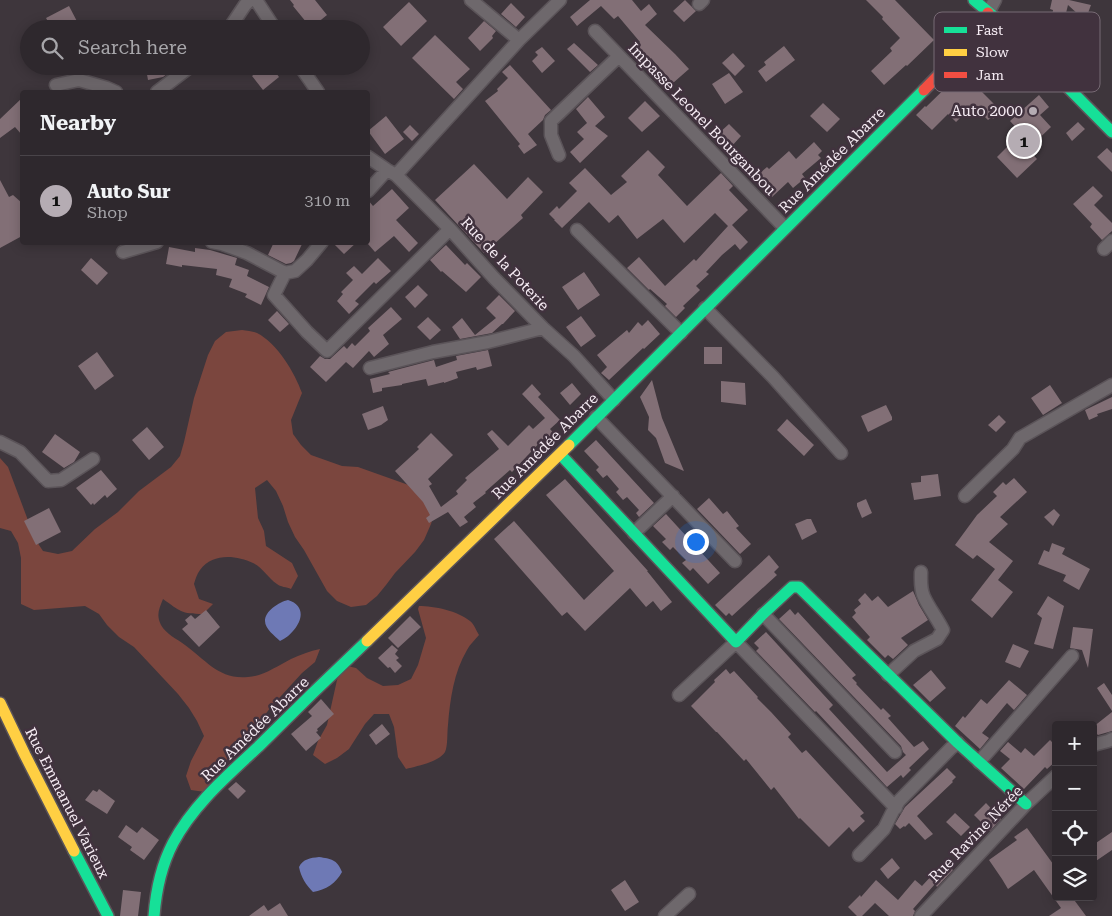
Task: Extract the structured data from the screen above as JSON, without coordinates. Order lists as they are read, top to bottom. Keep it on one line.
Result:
{"streets":{"street":["Impasse Leonel Bourganbou","Rue Amédée Abarre","Rue de la Poterie","Rue Emmanuel Varieux","Rue Ravine Nérée"]},"crossings":[["Impasse Leonel Bourganbou","Rue Amédée Abarre"],["Rue Amédée Abarre","Rue de la Poterie"]],"places":["Auto 2000"],"legend":["Fast","Slow","Jam"],"page":{"search":"Search here","heading":"Nearby","pins":"1","list":[{"mark":"1","name":"Auto Sur","note":"Shop","value":"310 m"}],"map_buttons":["+","−"]}}
